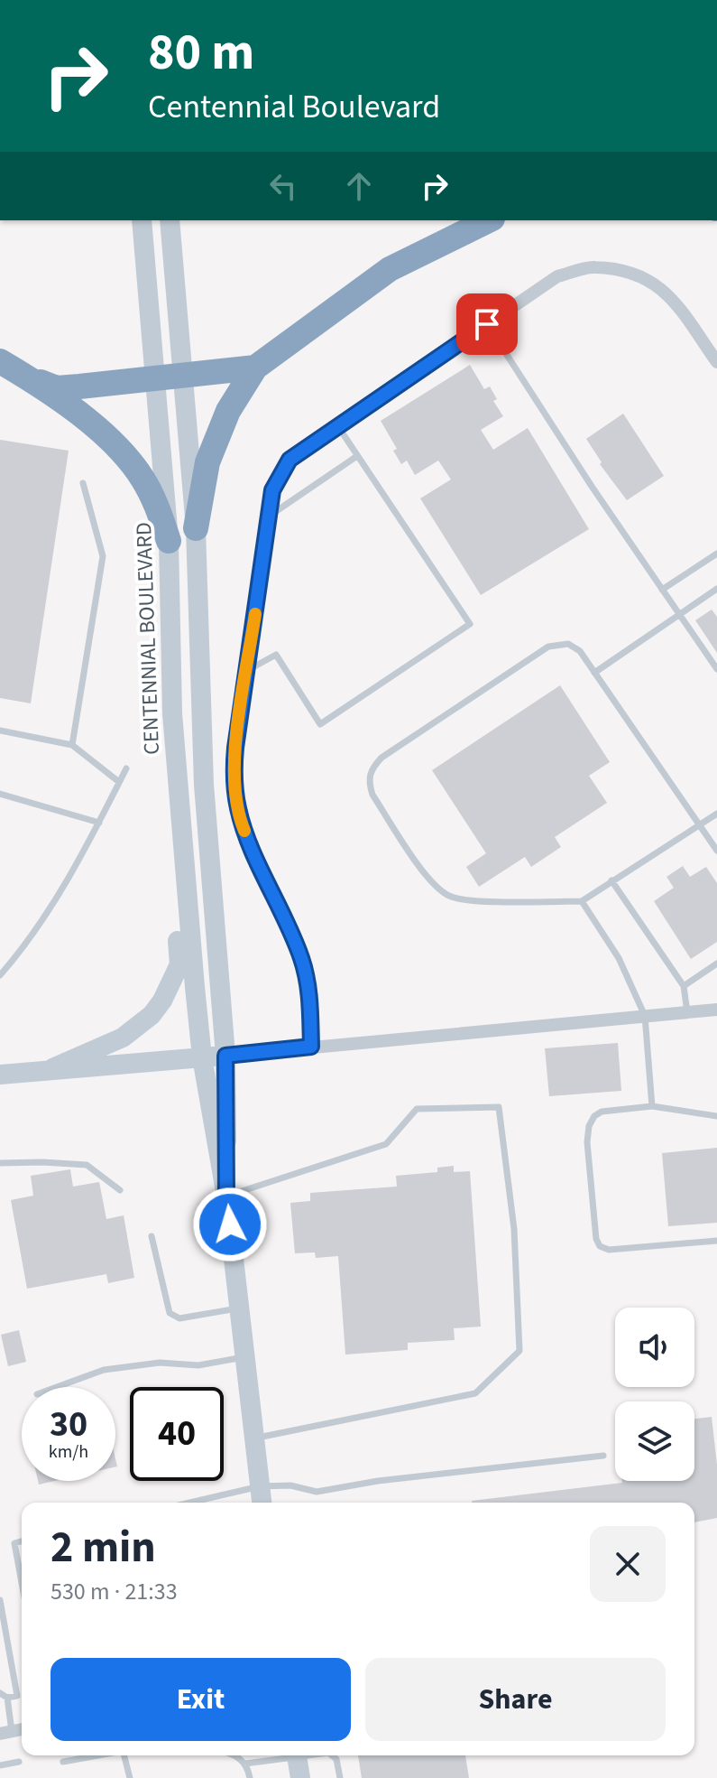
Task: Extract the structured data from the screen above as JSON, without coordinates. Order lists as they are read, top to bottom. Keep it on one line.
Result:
{"streets":{"main road":["CENTENNIAL BOULEVARD"]},"page":{"turn":["80 m","Centennial Boulevard"],"speed":"30 km/h","limit":"40","heading":["2 min","530 m · 21:33"],"buttons":["Exit","Share"]}}
